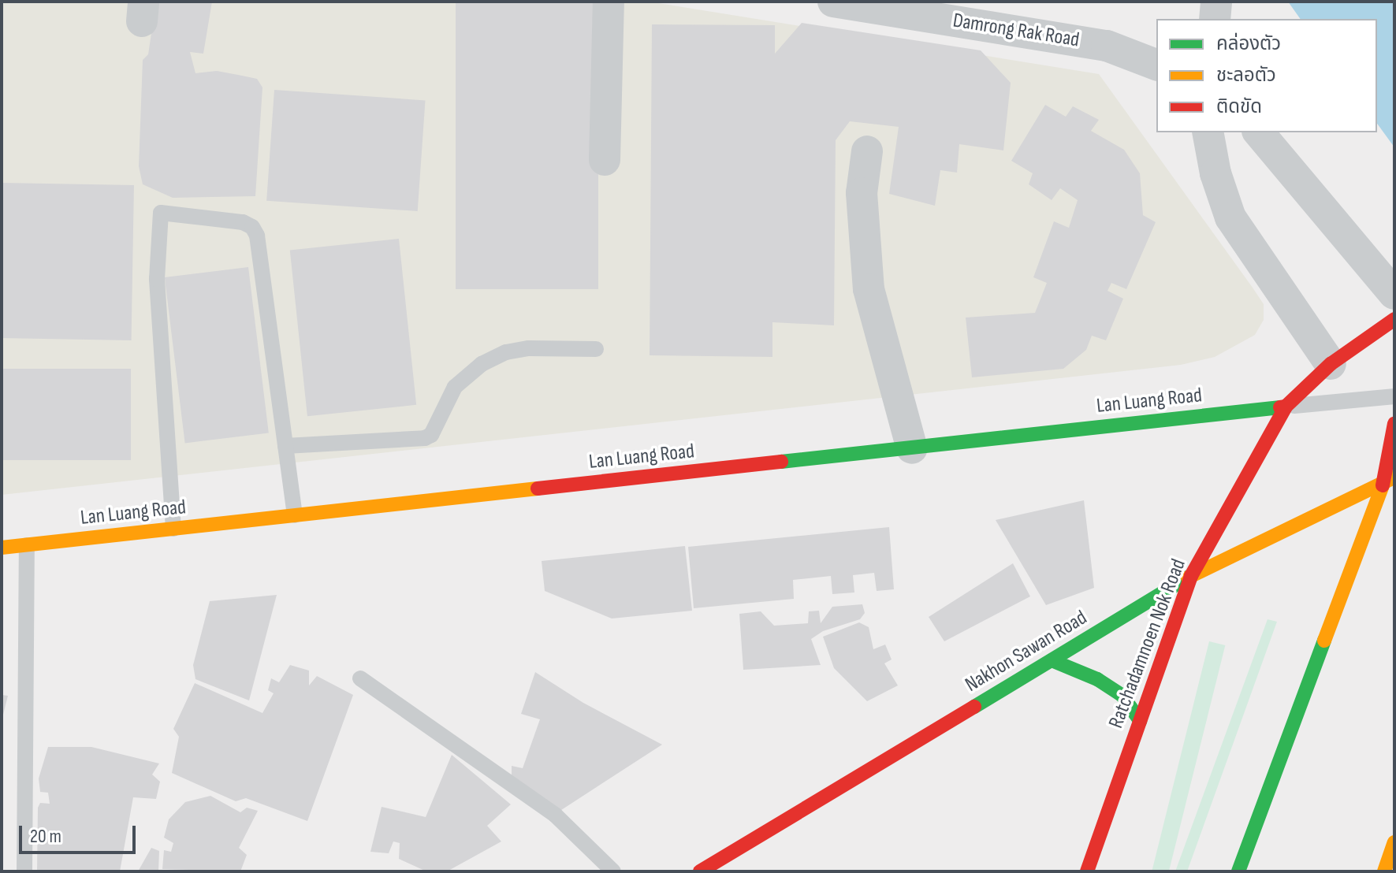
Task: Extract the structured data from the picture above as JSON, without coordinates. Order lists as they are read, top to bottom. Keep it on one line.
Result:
{"streets":{"main road":["Lan Luang Road","Ratchadamnoen Nok Road","Nakhon Sawan Road"],"street":["Damrong Rak Road"]},"crossings":[["Lan Luang Road","Ratchadamnoen Nok Road"],["Ratchadamnoen Nok Road","Nakhon Sawan Road"]],"legend":["คล่องตัว","ชะลอตัว","ติดขัด"],"scale_bar":"20 m"}
